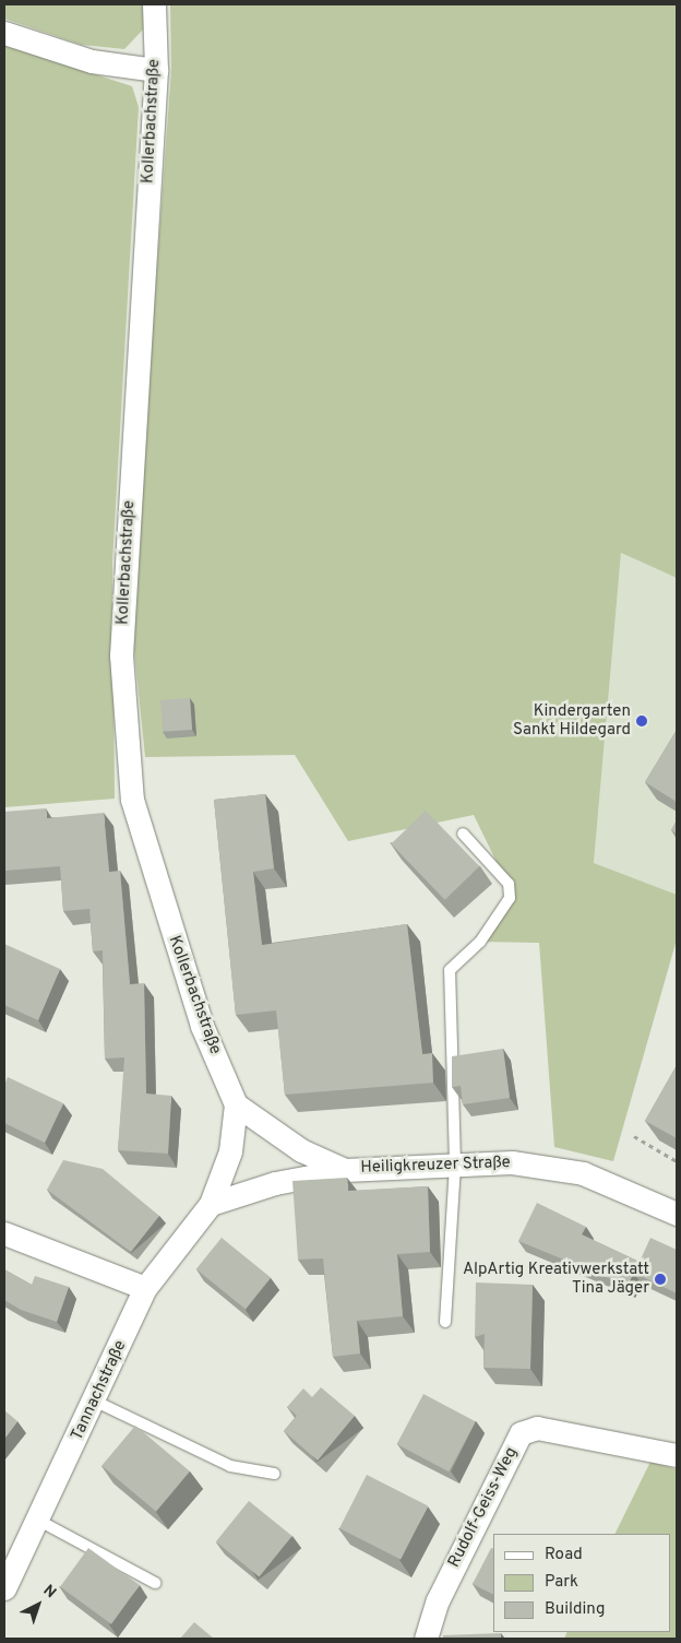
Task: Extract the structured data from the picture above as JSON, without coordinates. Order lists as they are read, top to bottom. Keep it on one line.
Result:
{"streets":{"street":["Kollerbachstraße","Heiligkreuzer Straße","Tannachstraße","Rudolf-Geiss-Weg"]},"crossings":[["Kollerbachstraße","Heiligkreuzer Straße"],["Kollerbachstraße","Tannachstraße"],["Heiligkreuzer Straße","Tannachstraße"]],"places":["Kindergarten Sankt Hildegard","AlpArtig Kreativwerkstatt Tina Jäger"],"legend":["Road","Park","Building"],"north":"top right"}
